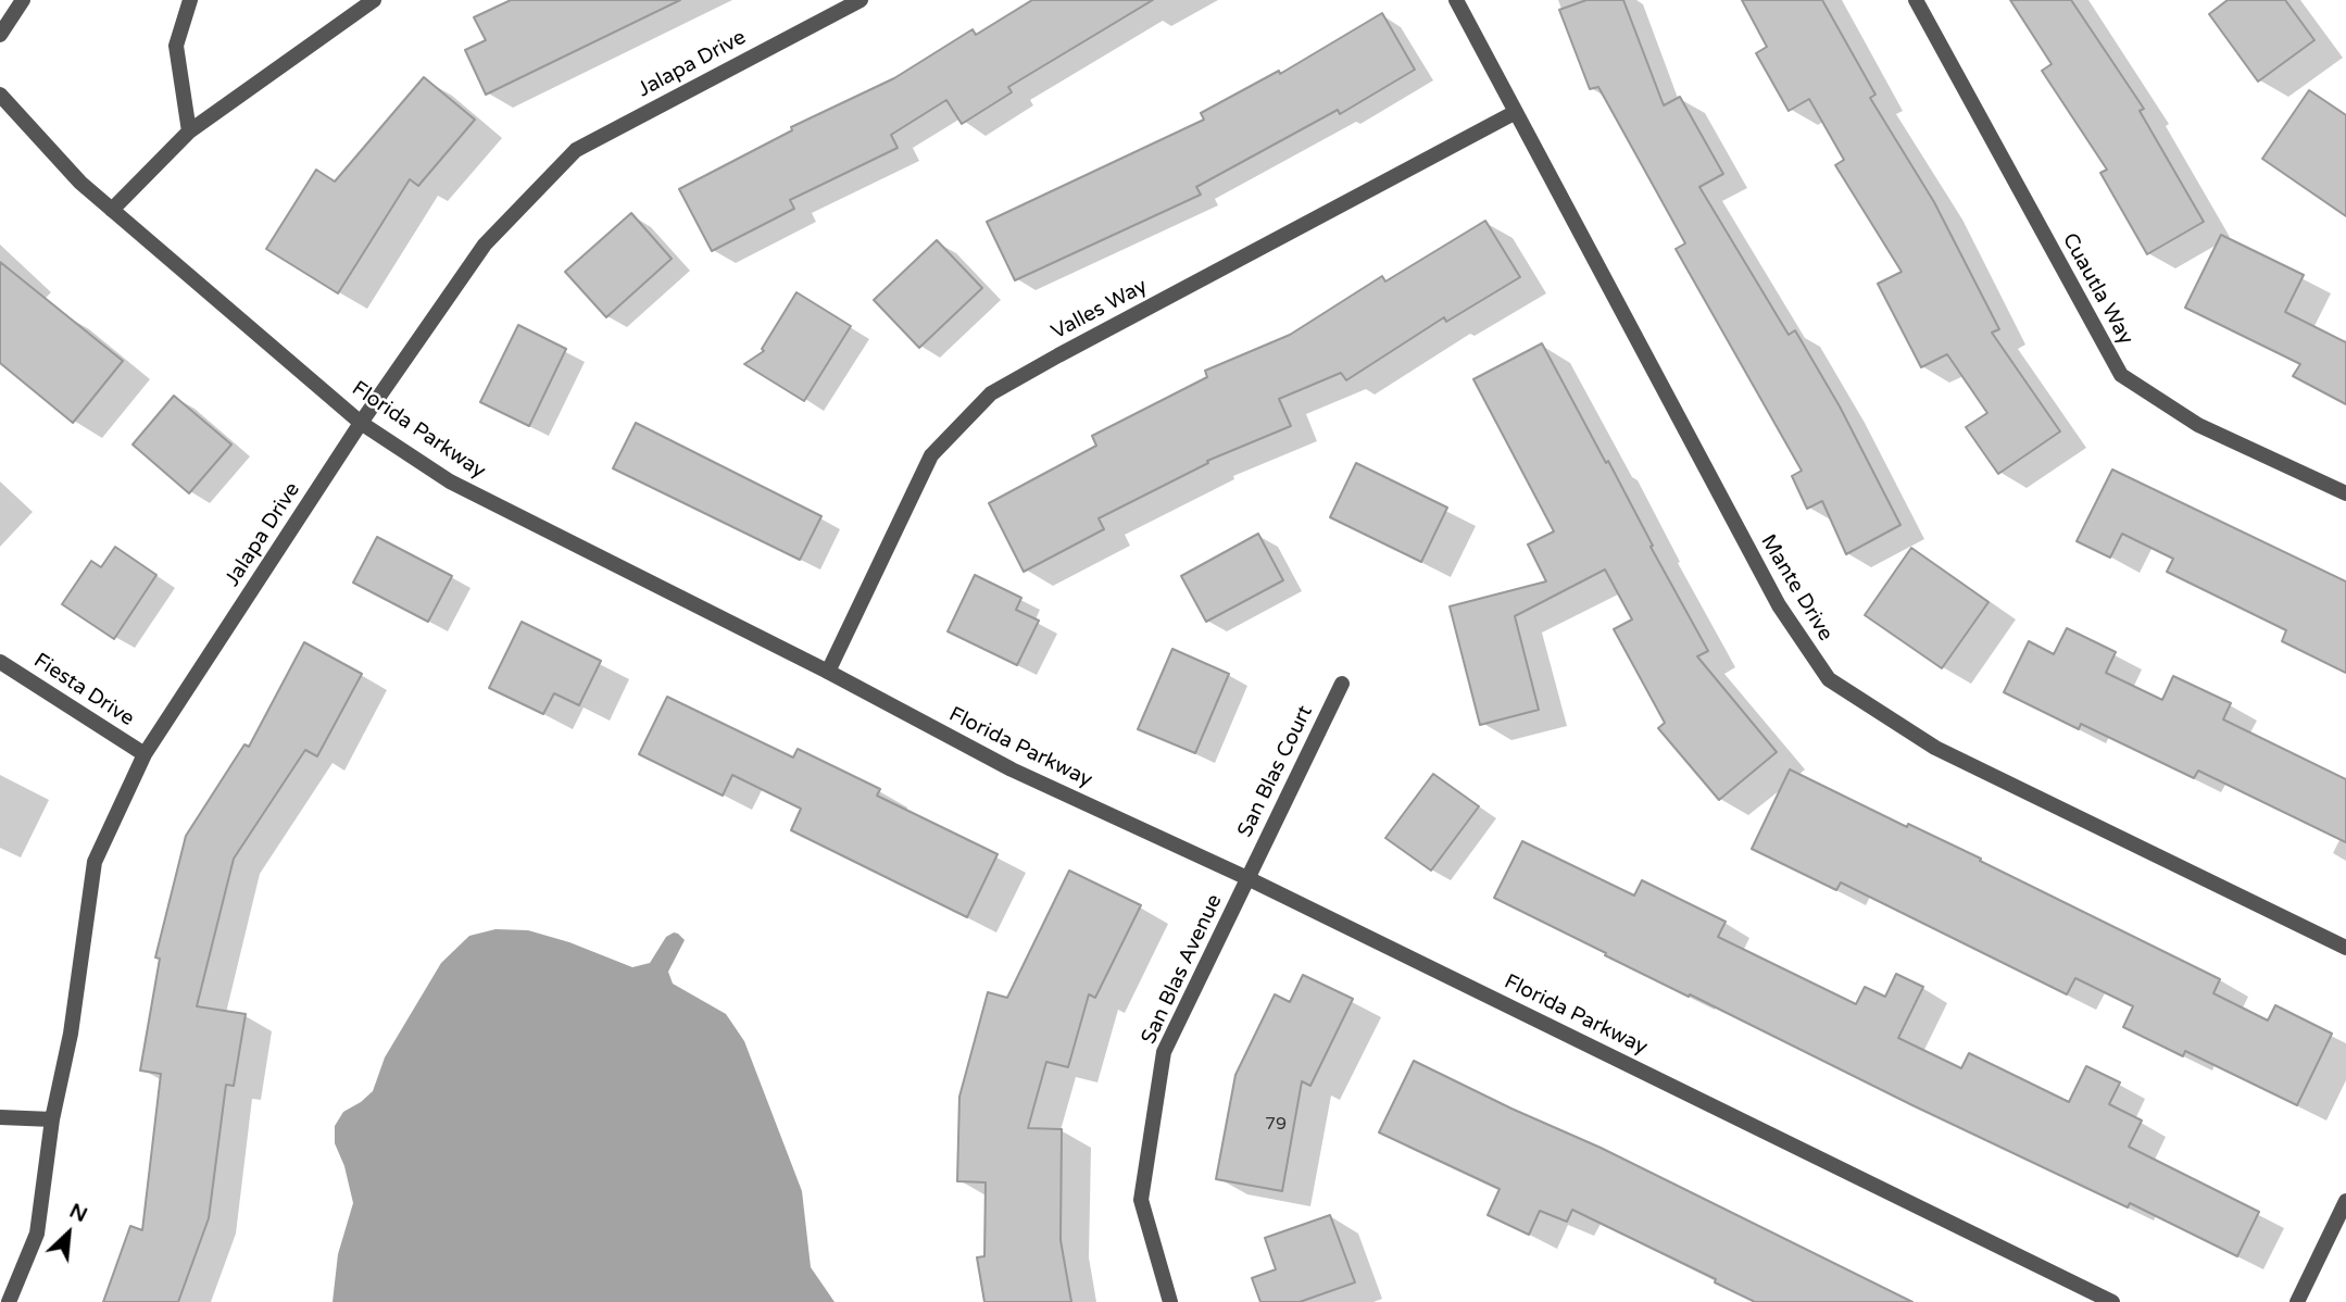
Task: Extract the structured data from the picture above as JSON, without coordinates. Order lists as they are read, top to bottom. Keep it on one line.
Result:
{"streets":{"street":["Jalapa Drive","Cuautla Way","Valles Way","Florida Parkway","Mante Drive","Fiesta Drive","San Blas Court","San Blas Avenue"]},"crossings":[["Jalapa Drive","Florida Parkway"],["Jalapa Drive","Fiesta Drive"],["Valles Way","Florida Parkway"],["Valles Way","Mante Drive"],["Florida Parkway","San Blas Court"],["Florida Parkway","San Blas Avenue"],["San Blas Court","San Blas Avenue"]],"house_numbers":["79"],"north":"top right"}
